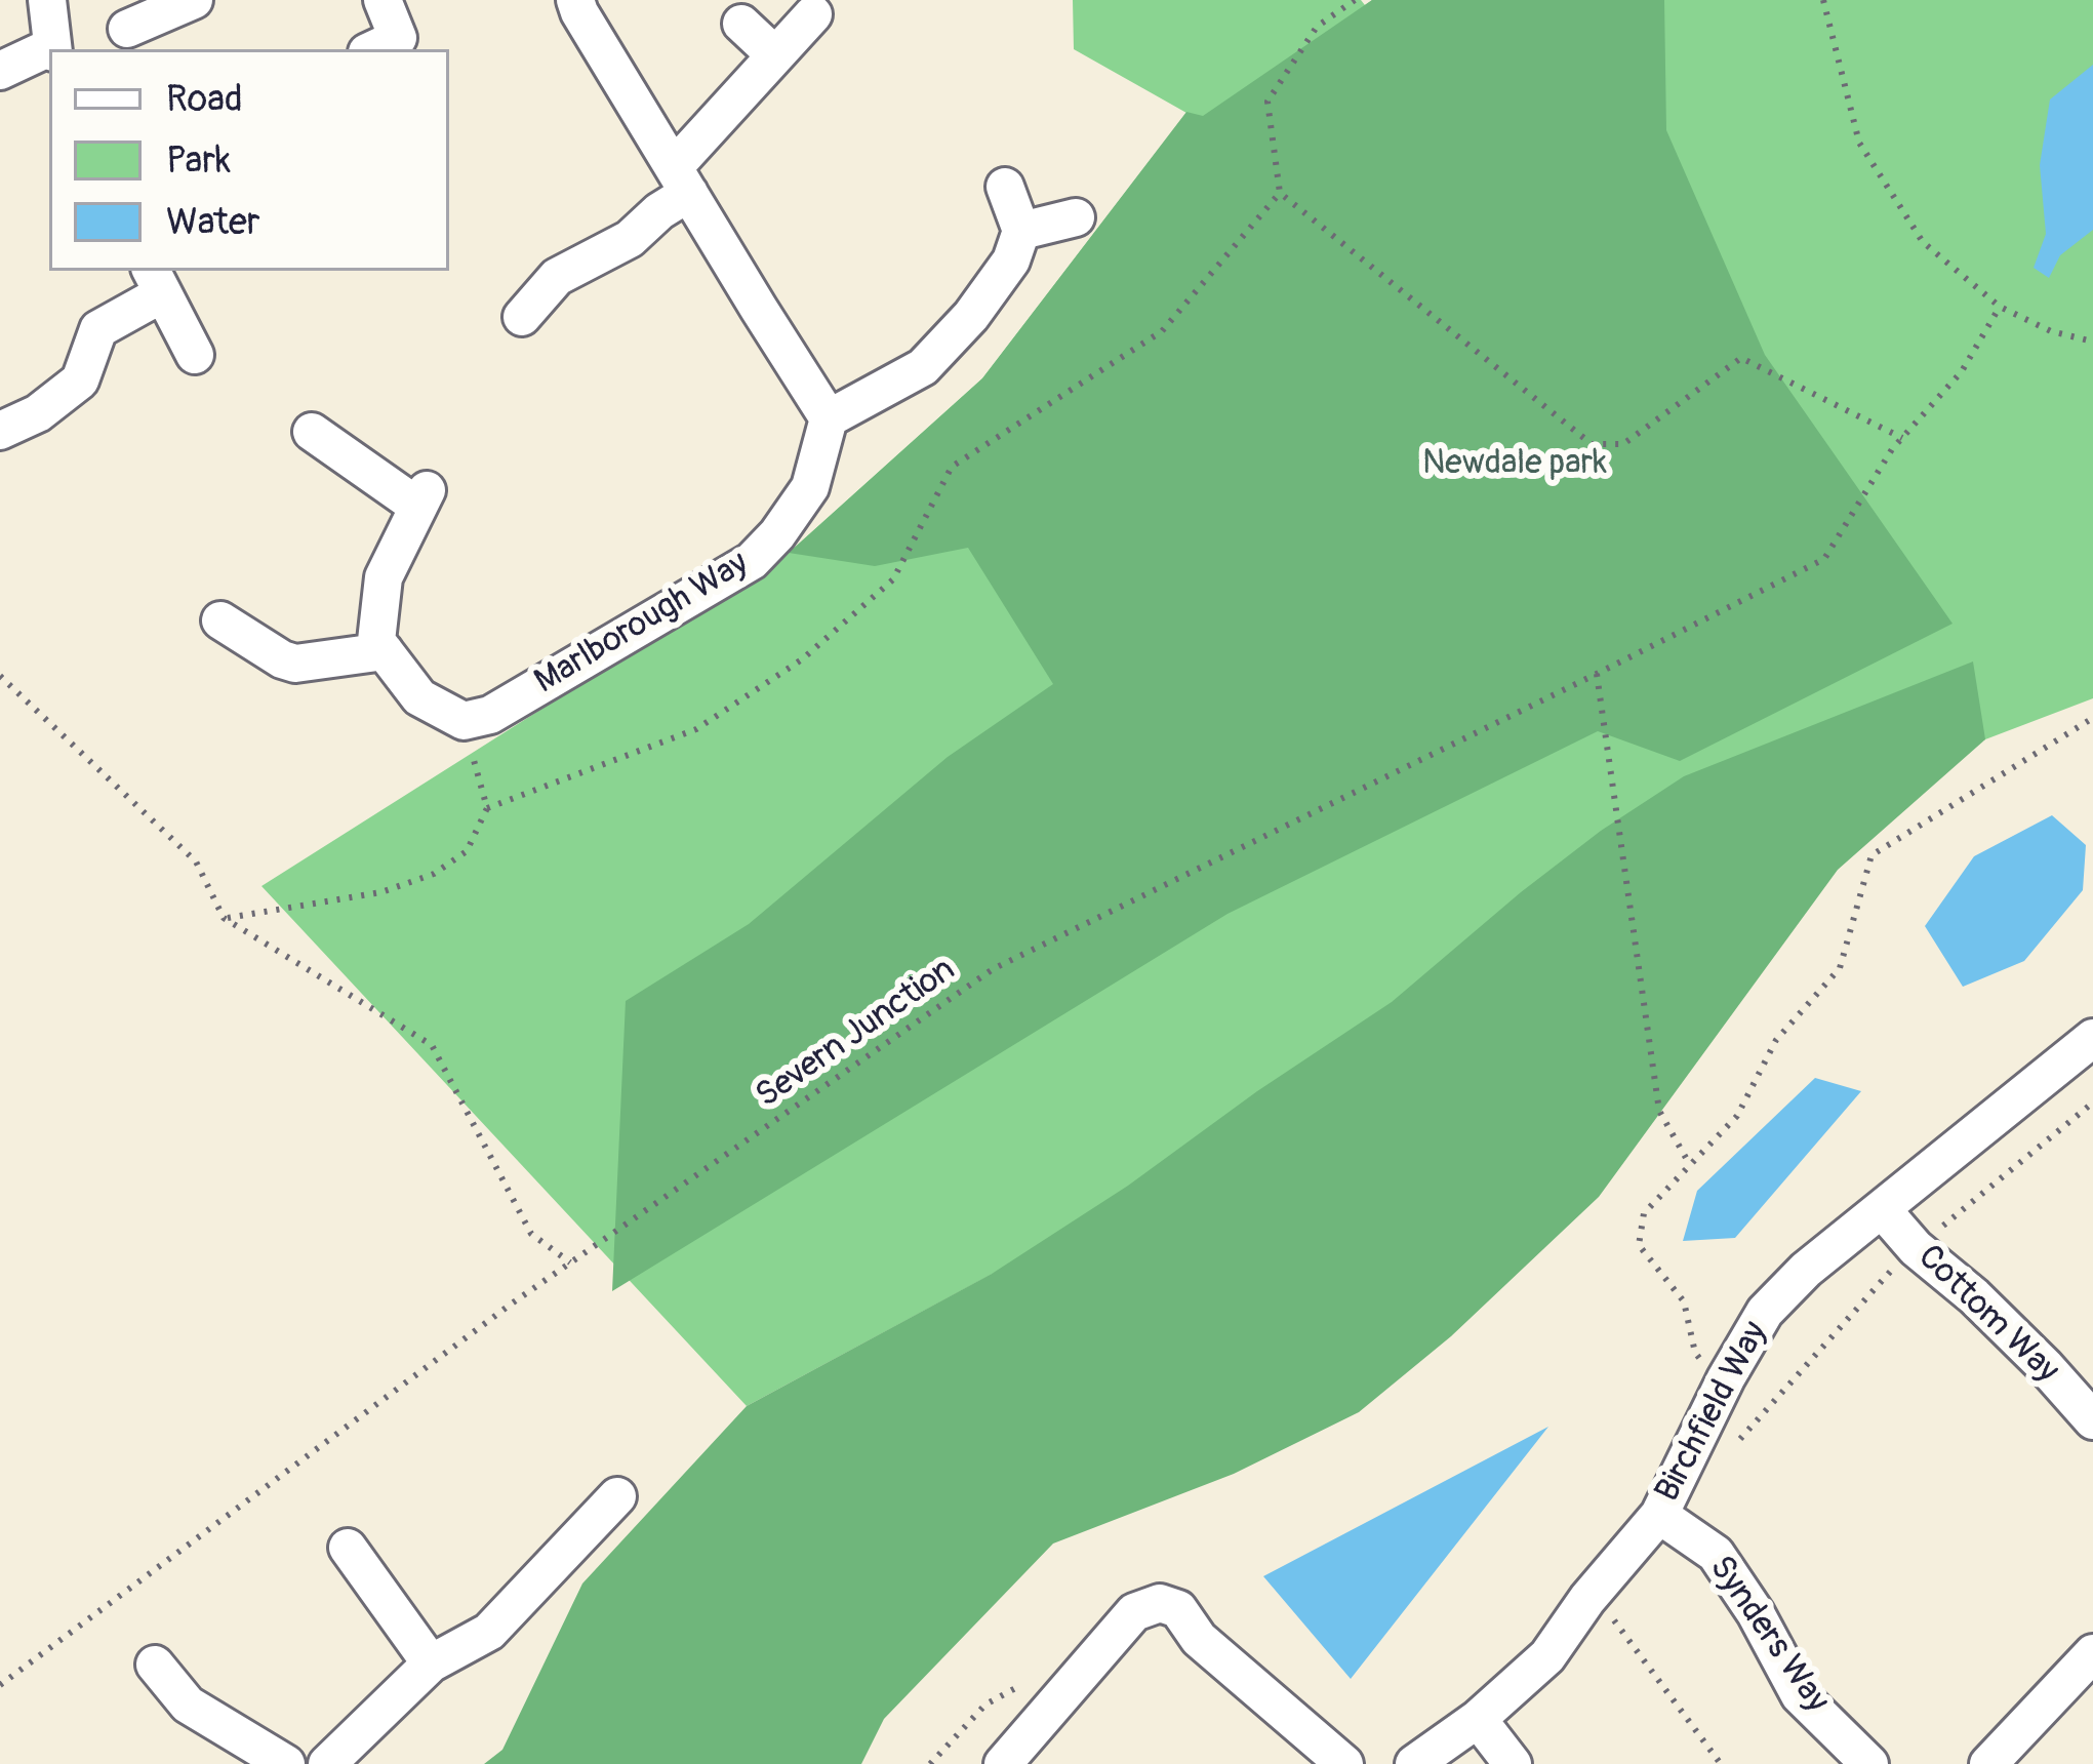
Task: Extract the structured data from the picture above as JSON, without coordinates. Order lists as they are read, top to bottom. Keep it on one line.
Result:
{"streets":{"street":["Marlborough Way","Cottom Way","Birchfield Way","Synders Way"],"path":["Severn Junction"]},"crossings":[["Cottom Way","Birchfield Way"],["Birchfield Way","Synders Way"]],"parks":["Newdale park"],"legend":["Road","Park","Water"]}
